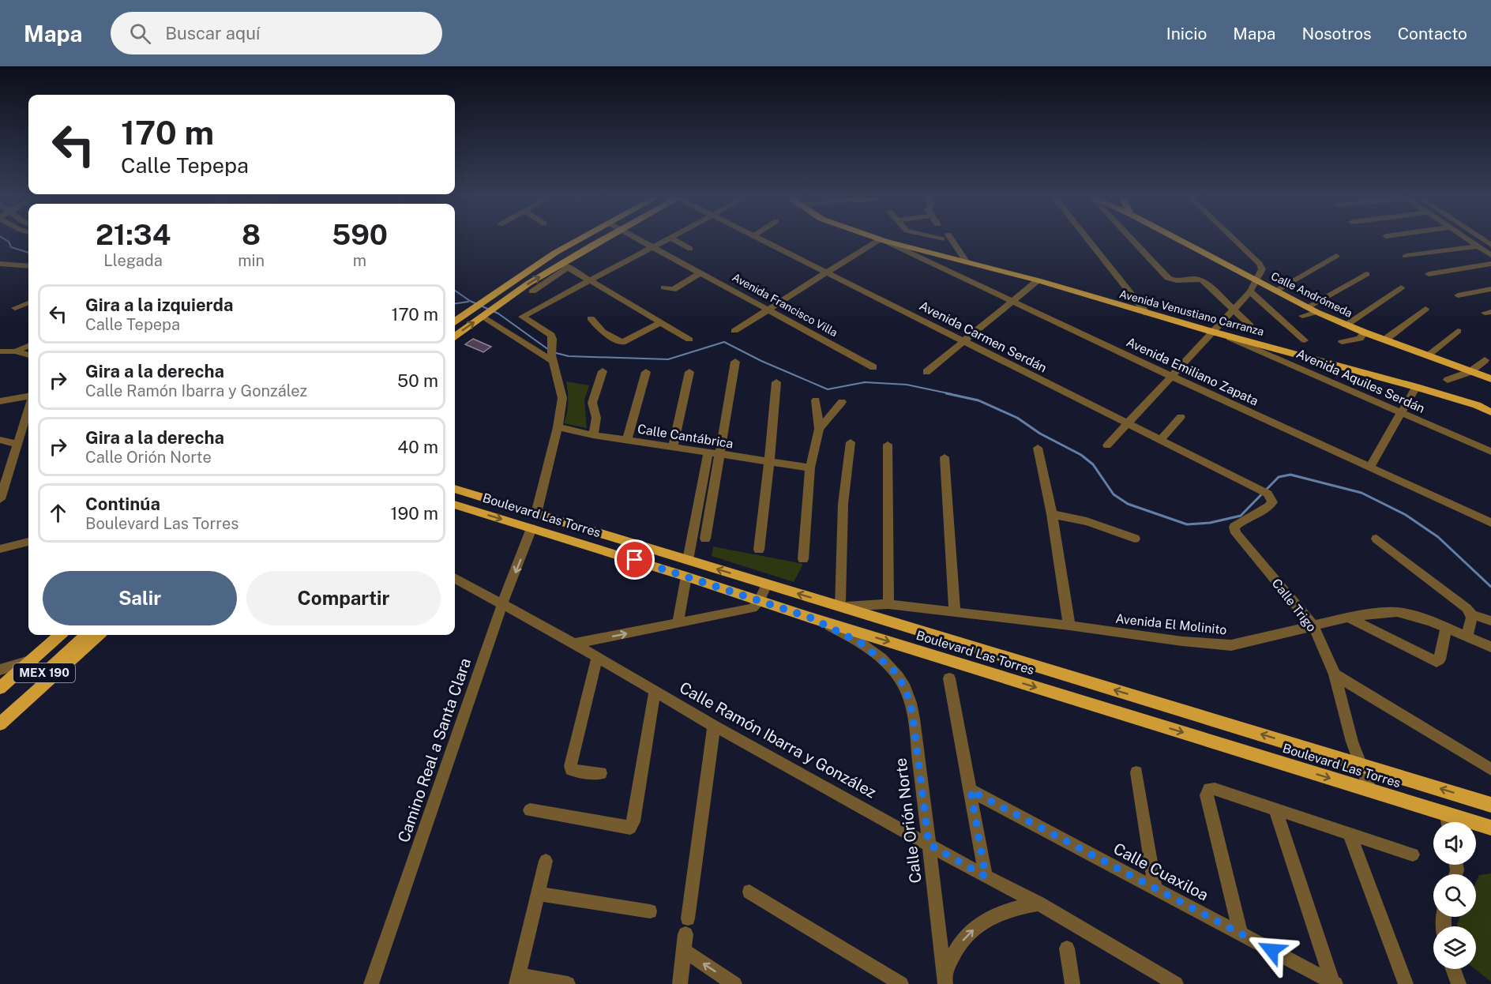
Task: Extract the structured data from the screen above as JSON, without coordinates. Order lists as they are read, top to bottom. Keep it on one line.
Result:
{"streets":{"main road":["Calle Andrómeda","Avenida Venustiano Carranza","Boulevard Las Torres","MEX 190"],"street":["Avenida Francisco Villa","Avenida Carmen Serdán","Avenida Emiliano Zapata","Avenida Aquiles Serdán","Calle Cantábrica","Calle Trigo","Avenida El Molinito","Calle Ramón Ibarra y González","Camino Real a Santa Clara","Calle Orión Norte","Calle Cuaxiloa"]},"crossings":[["Avenida Venustiano Carranza","Avenida Emiliano Zapata"],["Avenida Venustiano Carranza","Avenida Aquiles Serdán"],["Avenida Carmen Serdán","Calle Trigo"],["Boulevard Las Torres","Calle Trigo"],["Boulevard Las Torres","Avenida El Molinito"],["Boulevard Las Torres","Camino Real a Santa Clara"],["Boulevard Las Torres","Calle Orión Norte"],["Calle Trigo","Avenida El Molinito"],["Calle Ramón Ibarra y González","Camino Real a Santa Clara"],["Calle Ramón Ibarra y González","Calle Orión Norte"]],"page":{"header":"Mapa","search":"Buscar aquí","nav":["Inicio","Mapa","Nosotros","Contacto"],"turn":["170 m","Calle Tepepa"],"eta":["21:34","Llegada","8","min","590","m"],"list":[{"name":"Gira a la izquierda","note":"Calle Tepepa","value":"170 m"},{"name":"Gira a la derecha","note":"Calle Ramón Ibarra y González","value":"50 m"},{"name":"Gira a la derecha","note":"Calle Orión Norte","value":"40 m"},{"name":"Continúa","note":"Boulevard Las Torres","value":"190 m"}],"buttons":["Salir","Compartir"]}}
